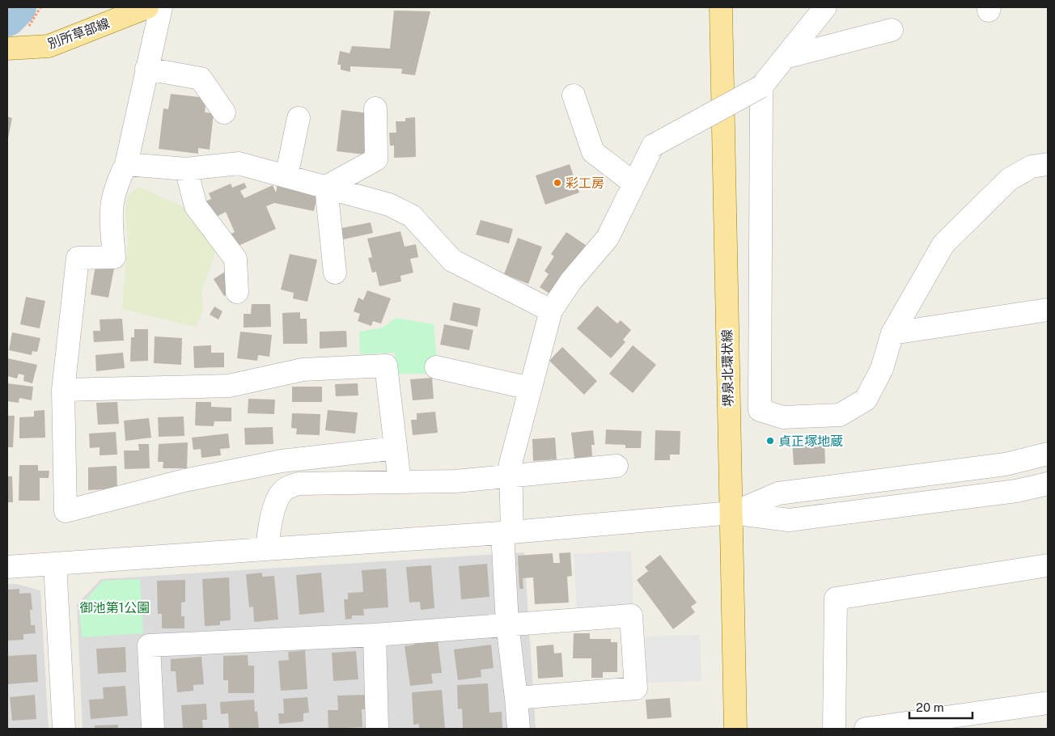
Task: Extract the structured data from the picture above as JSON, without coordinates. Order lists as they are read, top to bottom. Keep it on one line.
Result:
{"streets":{"main road":["別所草部線","堺泉北環状線"]},"parks":["御池第1公園"],"places":["彩工房","貞正塚地蔵"],"scale_bar":"20 m"}
